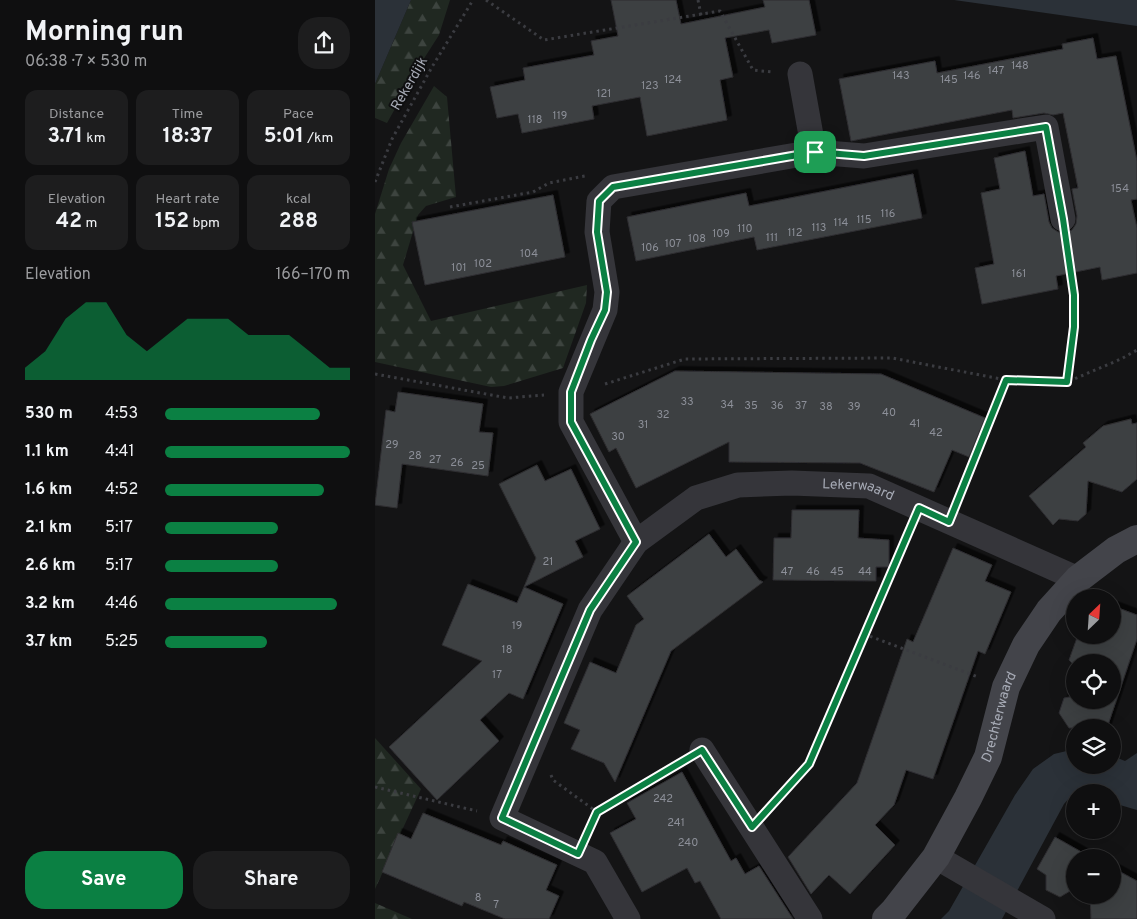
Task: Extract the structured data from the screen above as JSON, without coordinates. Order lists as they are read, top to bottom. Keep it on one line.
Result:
{"streets":{"street":["Lekerwaard","Drechterwaard"],"path":["Rekerdijk"]},"crossings":[["Lekerwaard","Drechterwaard"]],"house_numbers":["148","147","143","146","124","145","123","121","119","118","154","116","115","114","113","110","112","109","111","108","107","106","104","102","101","161","33","34","35","36","37","38","39","40","32","41","31","42","30","29","28","27","26","25","21","47","46","45","44","19","18","17","242","241","240","8","7"],"north":"top right","page":{"heading":["Morning run","06:38 · 7 × 530 m"],"stats":[["Distance","3.71 km"],["Time","18:37"],["Pace","5:01 /km"],["Elevation","42 m"],["Heart rate","152 bpm"],["kcal","288"]],"chart":["Elevation","166–170 m"],"list":[{"name":"530 m","note":"4:53"},{"name":"1.1 km","note":"4:41"},{"name":"1.6 km","note":"4:52"},{"name":"2.1 km","note":"5:17"},{"name":"2.6 km","note":"5:17"},{"name":"3.2 km","note":"4:46"},{"name":"3.7 km","note":"5:25"}],"map_buttons":["+","−"],"buttons":["Save","Share"]}}
